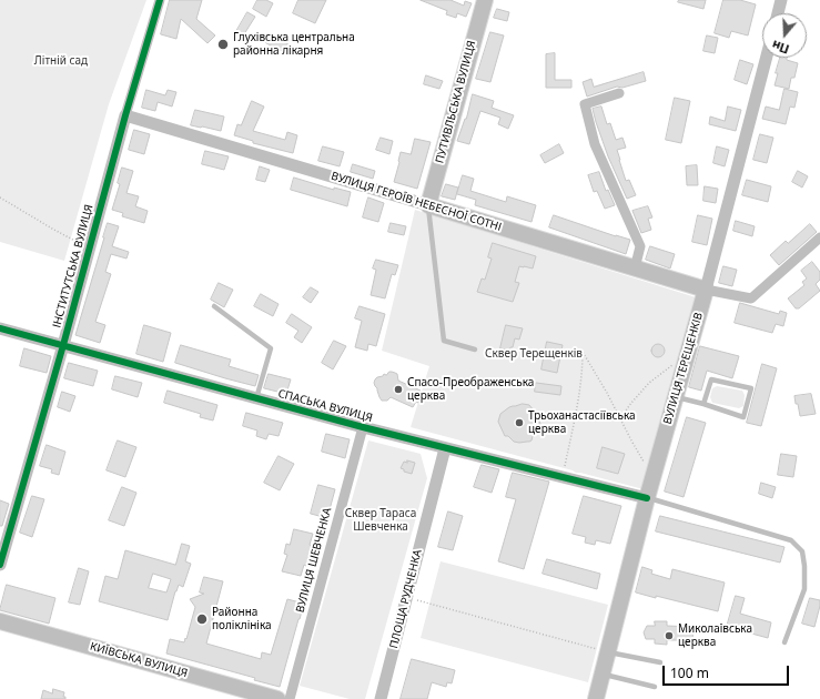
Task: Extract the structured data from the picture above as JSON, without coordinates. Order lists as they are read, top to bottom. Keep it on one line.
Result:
{"streets":{"main road":["ПУТИВЛЬСЬКА ВУЛИЦЯ","ВУЛИЦЯ ГЕРОЇВ НЕБЕСНОЇ СОТНІ","ВУЛИЦЯ ТЕРЕЩЕНКІВ","КИЇВСЬКА ВУЛИЦЯ"],"street":["ІНСТИТУТСЬКА ВУЛИЦЯ","СПАСЬКА ВУЛИЦЯ","ВУЛИЦЯ ШЕВЧЕНКА","ПЛОЩА РУДЧЕНКА"]},"crossings":[["ПУТИВЛЬСЬКА ВУЛИЦЯ","ВУЛИЦЯ ГЕРОЇВ НЕБЕСНОЇ СОТНІ"],["ВУЛИЦЯ ГЕРОЇВ НЕБЕСНОЇ СОТНІ","ІНСТИТУТСЬКА ВУЛИЦЯ"],["ВУЛИЦЯ ГЕРОЇВ НЕБЕСНОЇ СОТНІ","ВУЛИЦЯ ТЕРЕЩЕНКІВ"],["ІНСТИТУТСЬКА ВУЛИЦЯ","СПАСЬКА ВУЛИЦЯ"],["ВУЛИЦЯ ТЕРЕЩЕНКІВ","СПАСЬКА ВУЛИЦЯ"],["СПАСЬКА ВУЛИЦЯ","ВУЛИЦЯ ШЕВЧЕНКА"],["СПАСЬКА ВУЛИЦЯ","ПЛОЩА РУДЧЕНКА"]],"parks":["Літній сад","Сквер Терещенків","Сквер Тараса Шевченка"],"places":["Глухівська центральна районна лікарня","Спасо-Преображенська церква","Трьоханастасіївська церква","Районна поліклініка","Миколаївська церква"],"scale_bar":"100 m","north":"bottom"}
